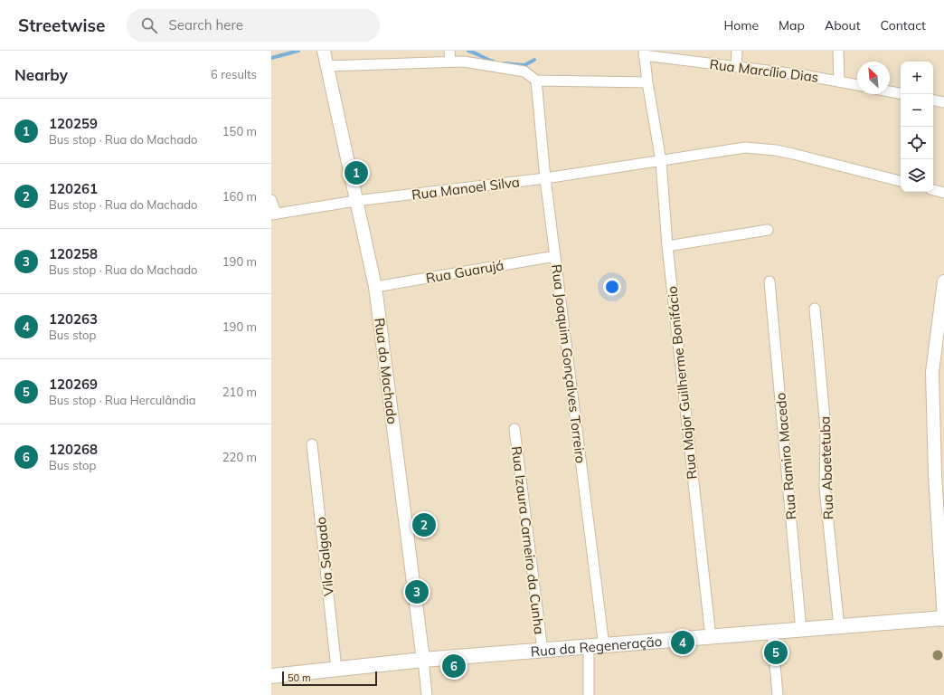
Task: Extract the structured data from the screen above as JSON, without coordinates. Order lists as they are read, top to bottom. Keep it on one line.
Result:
{"streets":{"main road":["Rua da Regeneração"],"street":["Rua Marcílio Dias","Rua Manoel Silva","Rua Guarujá","Rua Joaquim Gonçalves Torreiro","Rua do Machado","Rua Major Guilherme Bonifácio","Rua Ramiro Macedo","Rua Abaetetuba","Rua Izaura Carneiro da Cunha","Vila Salgado"]},"crossings":[["Rua Marcílio Dias","Rua Major Guilherme Bonifácio"],["Rua Manoel Silva","Rua Joaquim Gonçalves Torreiro"],["Rua Manoel Silva","Rua do Machado"],["Rua Manoel Silva","Rua Major Guilherme Bonifácio"],["Rua Guarujá","Rua Joaquim Gonçalves Torreiro"],["Rua Guarujá","Rua do Machado"],["Rua Joaquim Gonçalves Torreiro","Rua da Regeneração"],["Rua do Machado","Rua da Regeneração"],["Rua Major Guilherme Bonifácio","Rua da Regeneração"],["Rua Ramiro Macedo","Rua da Regeneração"],["Rua Abaetetuba","Rua da Regeneração"],["Rua Izaura Carneiro da Cunha","Rua da Regeneração"],["Vila Salgado","Rua da Regeneração"]],"scale_bar":"50 m","north":"top left","page":{"header":"Streetwise","search":"Search here","nav":["Home","Map","About","Contact"],"heading":["Nearby","6 results"],"map_buttons":["+","−"],"list":[{"mark":"1","name":"120259","note":"Bus stop · Rua do Machado","value":"150 m"},{"mark":"2","name":"120261","note":"Bus stop · Rua do Machado","value":"160 m"},{"mark":"3","name":"120258","note":"Bus stop · Rua do Machado","value":"190 m"},{"mark":"4","name":"120263","note":"Bus stop","value":"190 m"},{"mark":"5","name":"120269","note":"Bus stop · Rua Herculândia","value":"210 m"},{"mark":"6","name":"120268","note":"Bus stop","value":"220 m"}],"pins":["1","2","3","4","5","6"],"scale":"50 m"}}
